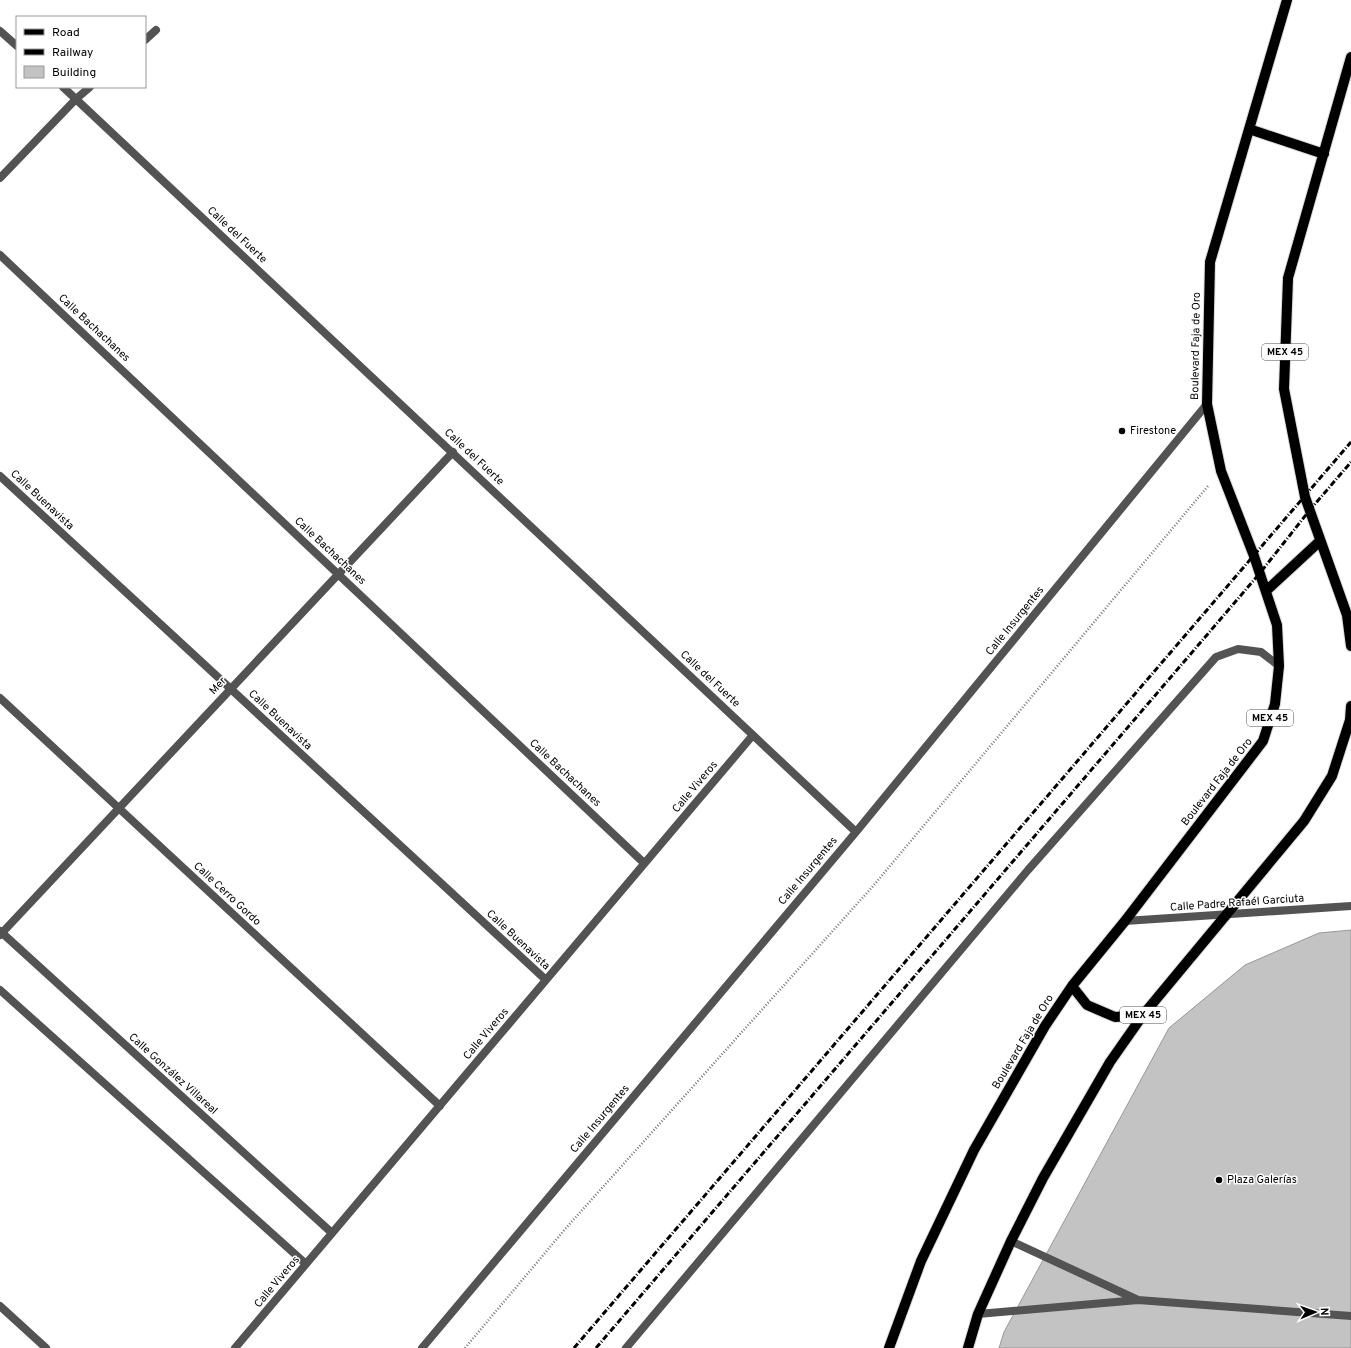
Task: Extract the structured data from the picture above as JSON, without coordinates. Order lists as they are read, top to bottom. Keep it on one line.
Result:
{"streets":{"main road":["Boulevard Faja de Oro","MEX 45"],"street":["Calle del Fuerte","Calle Bachachanes","Calle Buenavista","Calle Insurgentes","Mer","Calle Viveros","Calle Cerro Gordo","Calle Padre Rafaél Garciuta","Calle González Villareal"]},"crossings":[["Calle del Fuerte","Calle Insurgentes"],["Calle del Fuerte","Mer"],["Calle del Fuerte","Calle Viveros"],["Calle Bachachanes","Mer"],["Calle Bachachanes","Calle Viveros"],["Boulevard Faja de Oro","Calle Insurgentes"],["Boulevard Faja de Oro","Calle Padre Rafaél Garciuta"],["MEX 45","Calle Padre Rafaél Garciuta"],["Calle Buenavista","Mer"],["Calle Buenavista","Calle Viveros"],["Mer","Calle Cerro Gordo"],["Mer","Calle González Villareal"],["Calle Viveros","Calle Cerro Gordo"],["Calle Viveros","Calle González Villareal"]],"places":["Firestone","Plaza Galerías"],"legend":["Road","Railway","Building"],"north":"right"}
